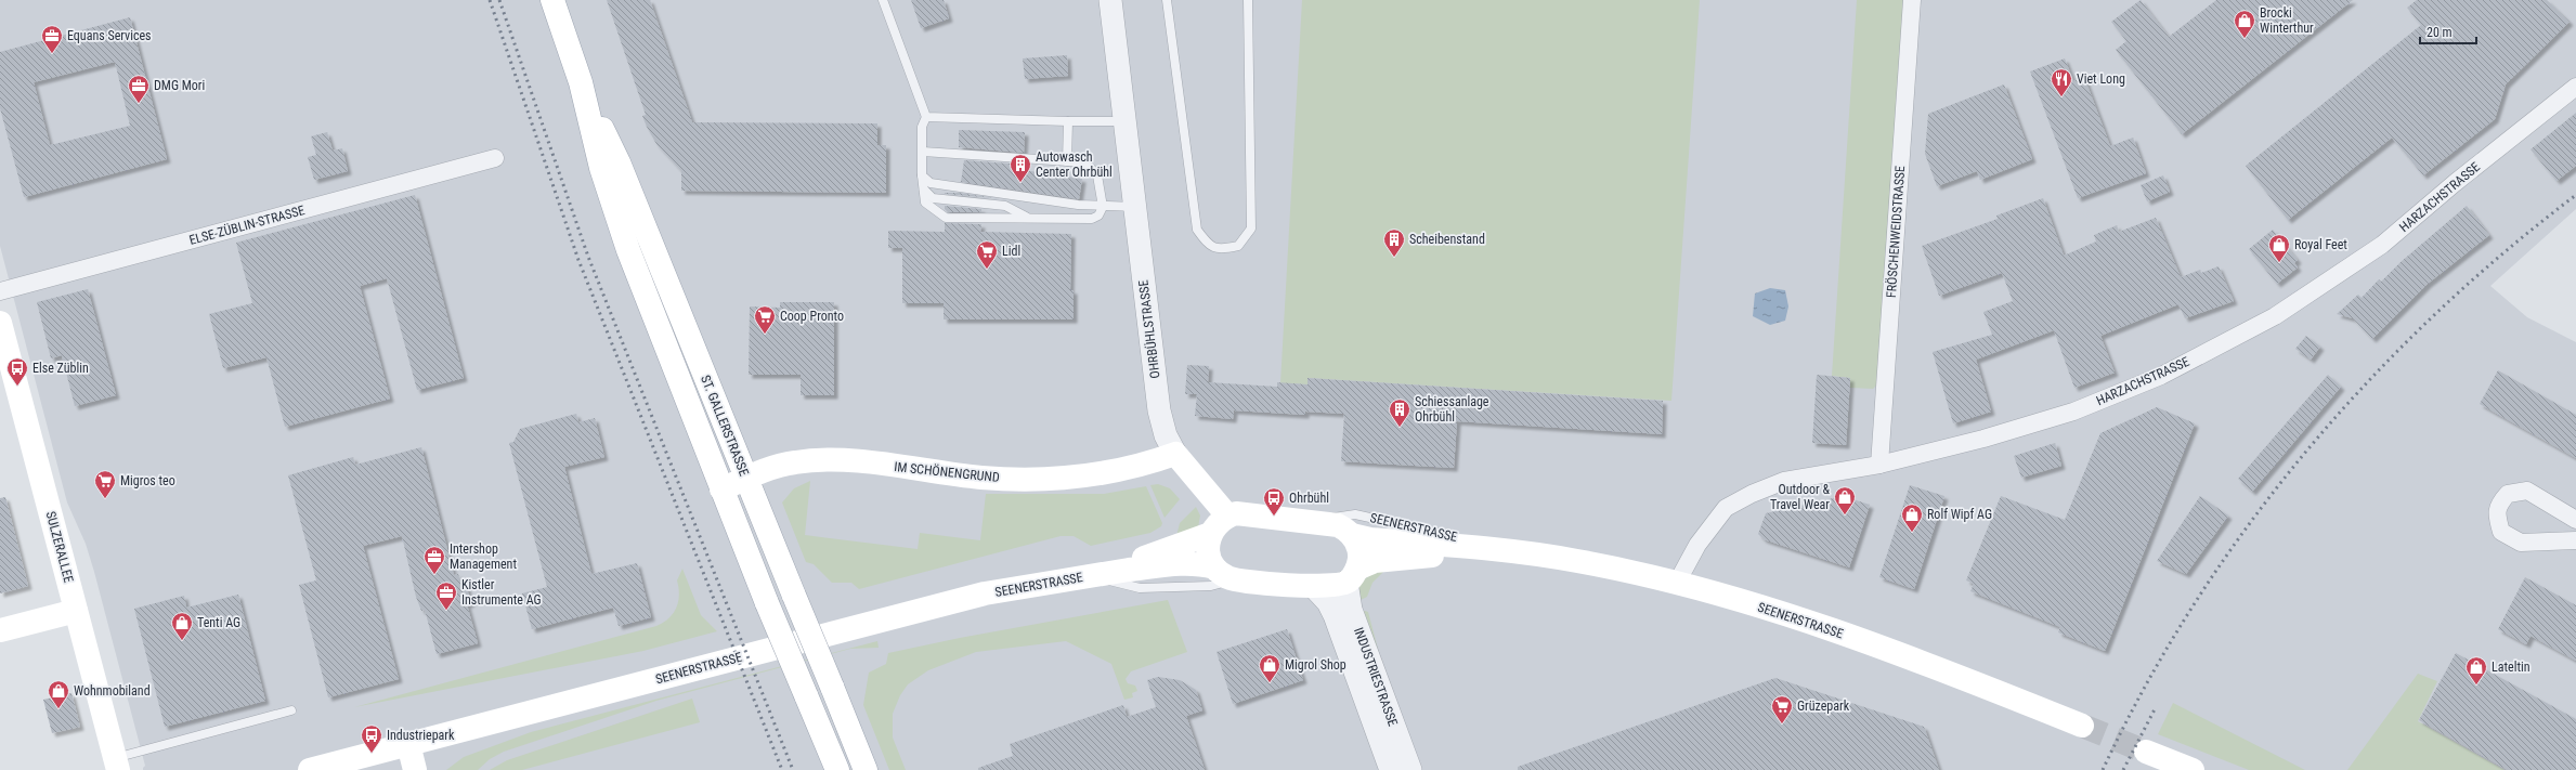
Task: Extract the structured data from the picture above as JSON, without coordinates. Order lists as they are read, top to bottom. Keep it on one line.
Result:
{"streets":{"main road":["OHRBÜHLSTRASSE","ST. GALLERSTRASSE","IM SCHÖNENGRUND","SEENERSTRASSE","SULZERALLEE"],"street":["HARZACHSTRASSE","ELSE-ZÜBLIN-STRASSE","FRÖSCHENWEIDSTRASSE","INDUSTRIESTRASSE"]},"crossings":[["HARZACHSTRASSE","FRÖSCHENWEIDSTRASSE"],["HARZACHSTRASSE","SEENERSTRASSE"],["OHRBÜHLSTRASSE","IM SCHÖNENGRUND"],["OHRBÜHLSTRASSE","SEENERSTRASSE"],["ST. GALLERSTRASSE","IM SCHÖNENGRUND"],["SEENERSTRASSE","INDUSTRIESTRASSE"]],"places":{"shop":["Brocki Winterthur","Royal Feet","Outdoor & Travel Wear","Rolf Wipf AG","Tenti AG","Migrol Shop","Lateltin","Wohnmobiland"],"office":["Equans Services","DMG Mori","Intershop Management","Kistler Instrumente AG"],"restaurant":["Viet Long"],"building":["Autowasch Center Ohrbühl","Scheibenstand","Schiessanlage Ohrbühl"],"supermarket":["Lidl","Coop Pronto","Migros teo","Grüzepark"],"bus stop":["Else Züblin","Ohrbühl","Industriepark"]},"scale_bar":"20 m"}
